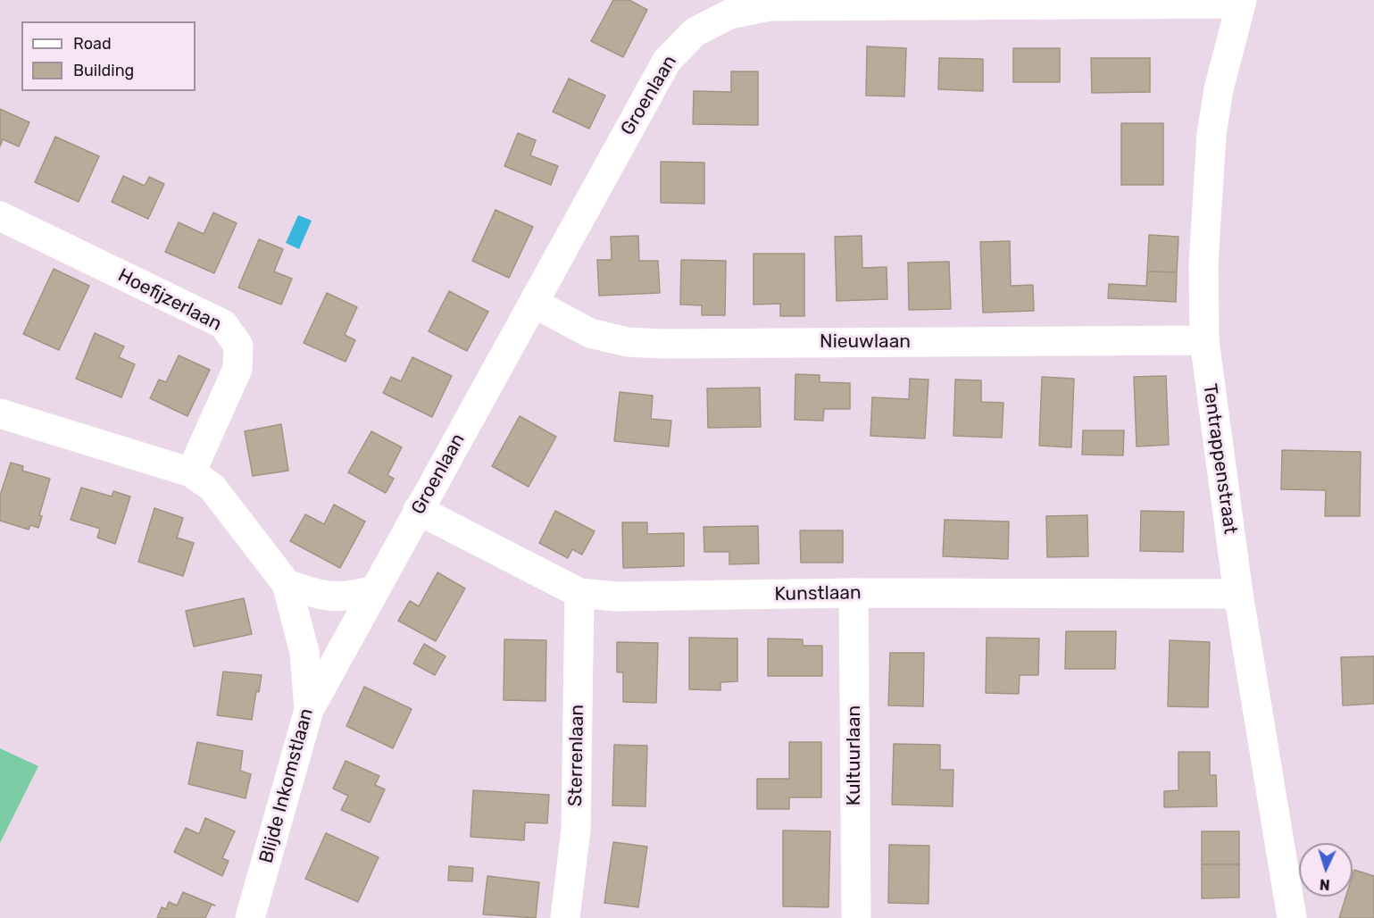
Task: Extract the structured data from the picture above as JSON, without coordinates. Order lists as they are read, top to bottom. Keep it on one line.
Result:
{"streets":{"street":["Groenlaan","Hoefijzerlaan","Nieuwlaan","Tentrappenstraat","Kunstlaan","Sterrenlaan","Kultuurlaan","Blijde Inkomstlaan"]},"crossings":[["Groenlaan","Nieuwlaan"],["Groenlaan","Tentrappenstraat"],["Groenlaan","Kunstlaan"],["Groenlaan","Blijde Inkomstlaan"],["Hoefijzerlaan","Blijde Inkomstlaan"],["Nieuwlaan","Tentrappenstraat"],["Tentrappenstraat","Kunstlaan"],["Kunstlaan","Sterrenlaan"],["Kunstlaan","Kultuurlaan"]],"legend":["Road","Building"],"north":"bottom"}
